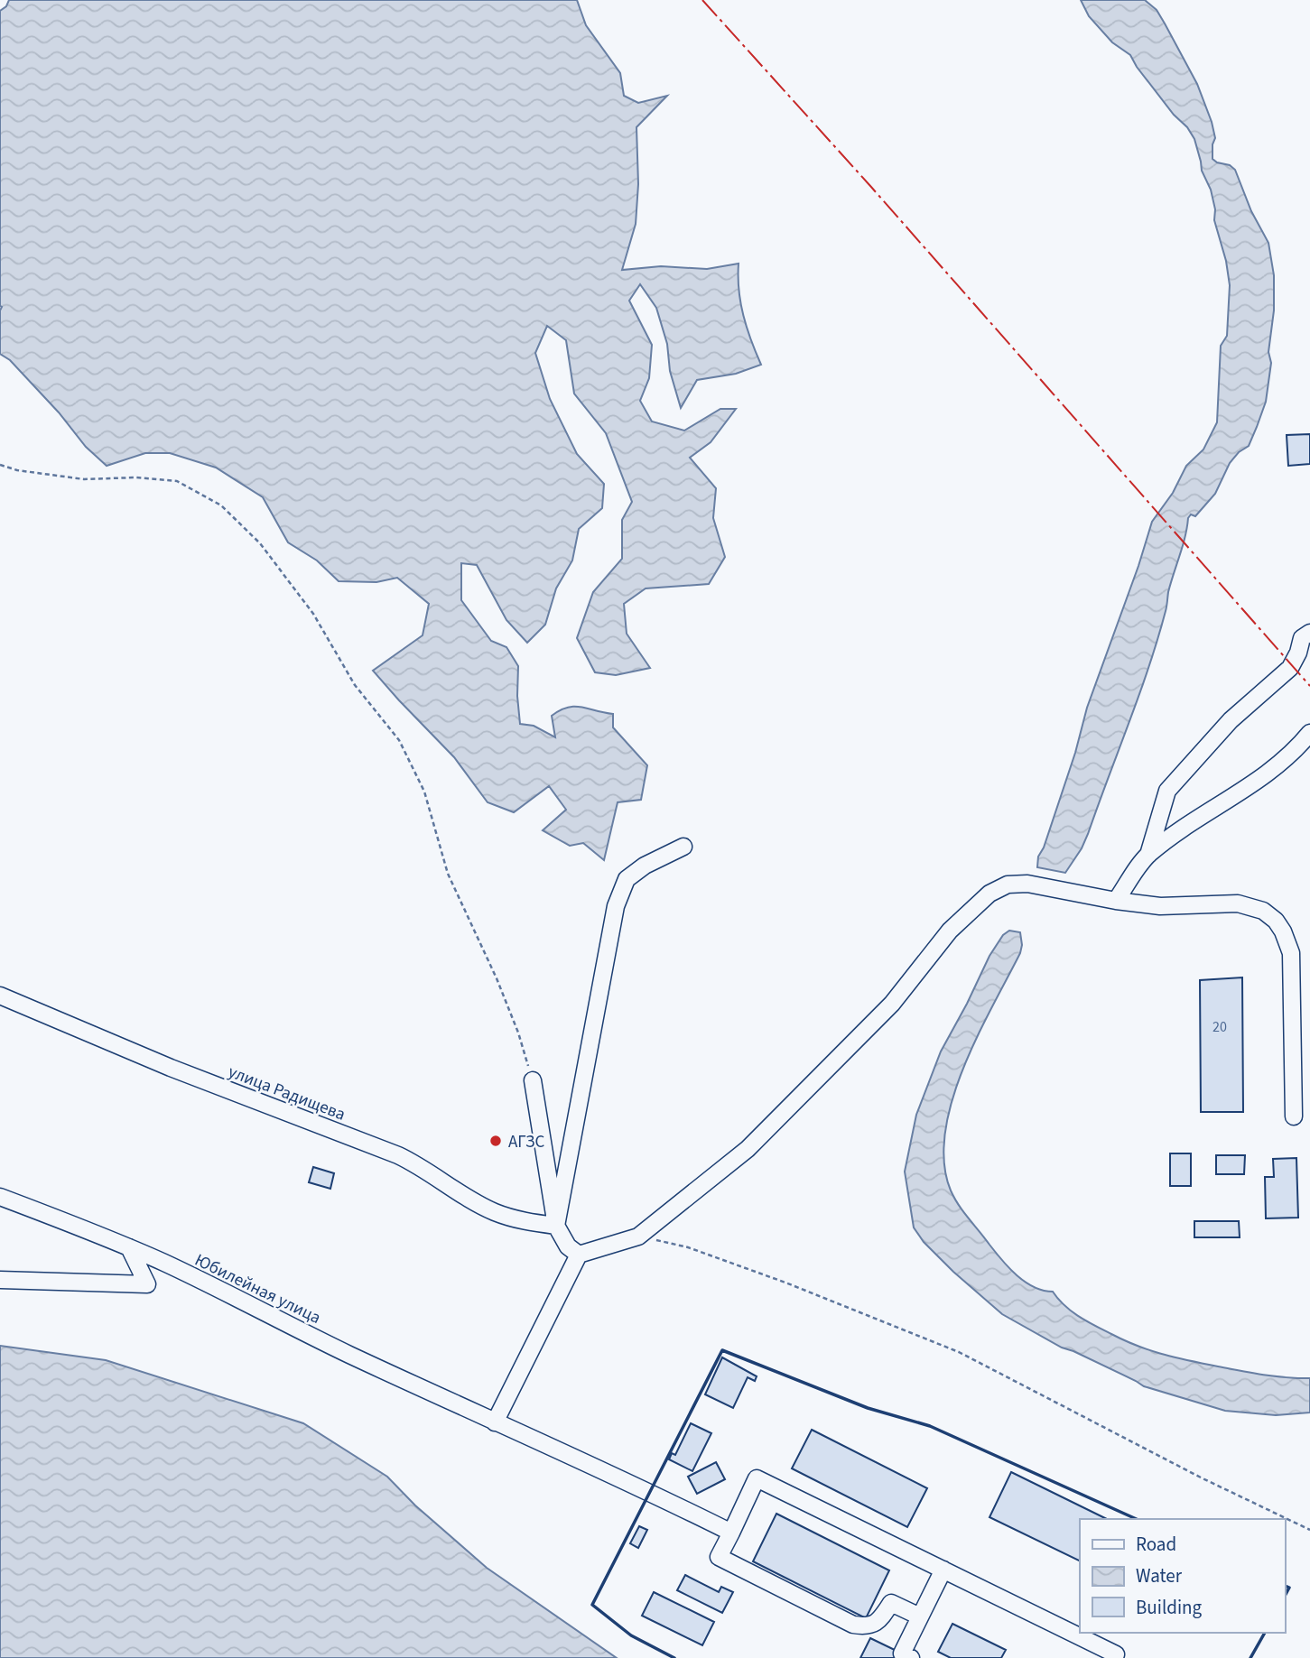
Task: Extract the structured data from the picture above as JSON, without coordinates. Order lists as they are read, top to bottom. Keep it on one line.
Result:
{"streets":{"street":["улица Радищева","Юбилейная улица"]},"places":["АГЗС"],"house_numbers":["20"],"legend":["Road","Water","Building"]}
